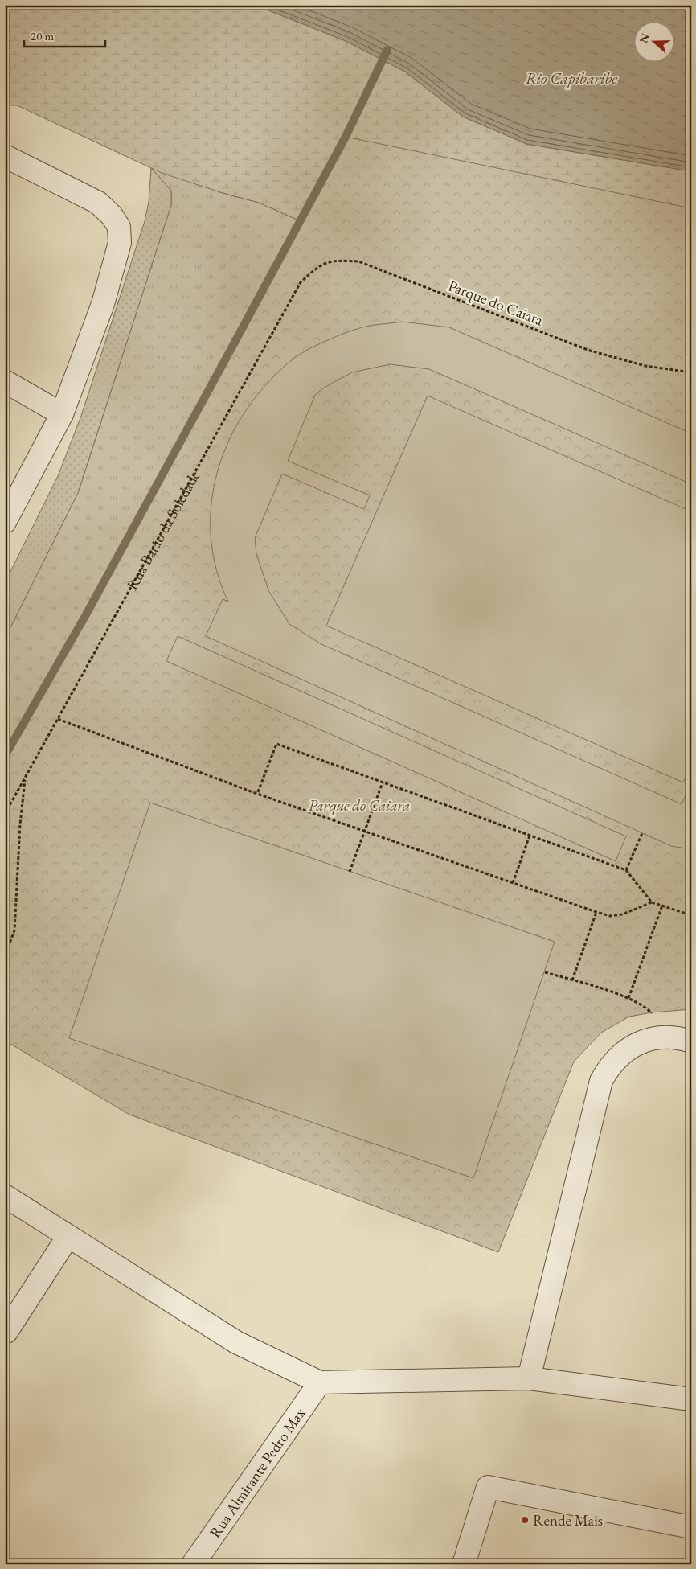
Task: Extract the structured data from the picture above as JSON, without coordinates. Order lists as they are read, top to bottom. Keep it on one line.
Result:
{"streets":{"street":["Rua Almirante Pedro Max"],"path":["Parque do Caiara","Rua Barão da Soledade"]},"crossings":[["Parque do Caiara","Rua Barão da Soledade"]],"water":["Rio Capibaribe"],"parks":["Parque do Caiara"],"places":["Rende Mais"],"scale_bar":"20 m","north":"left"}
